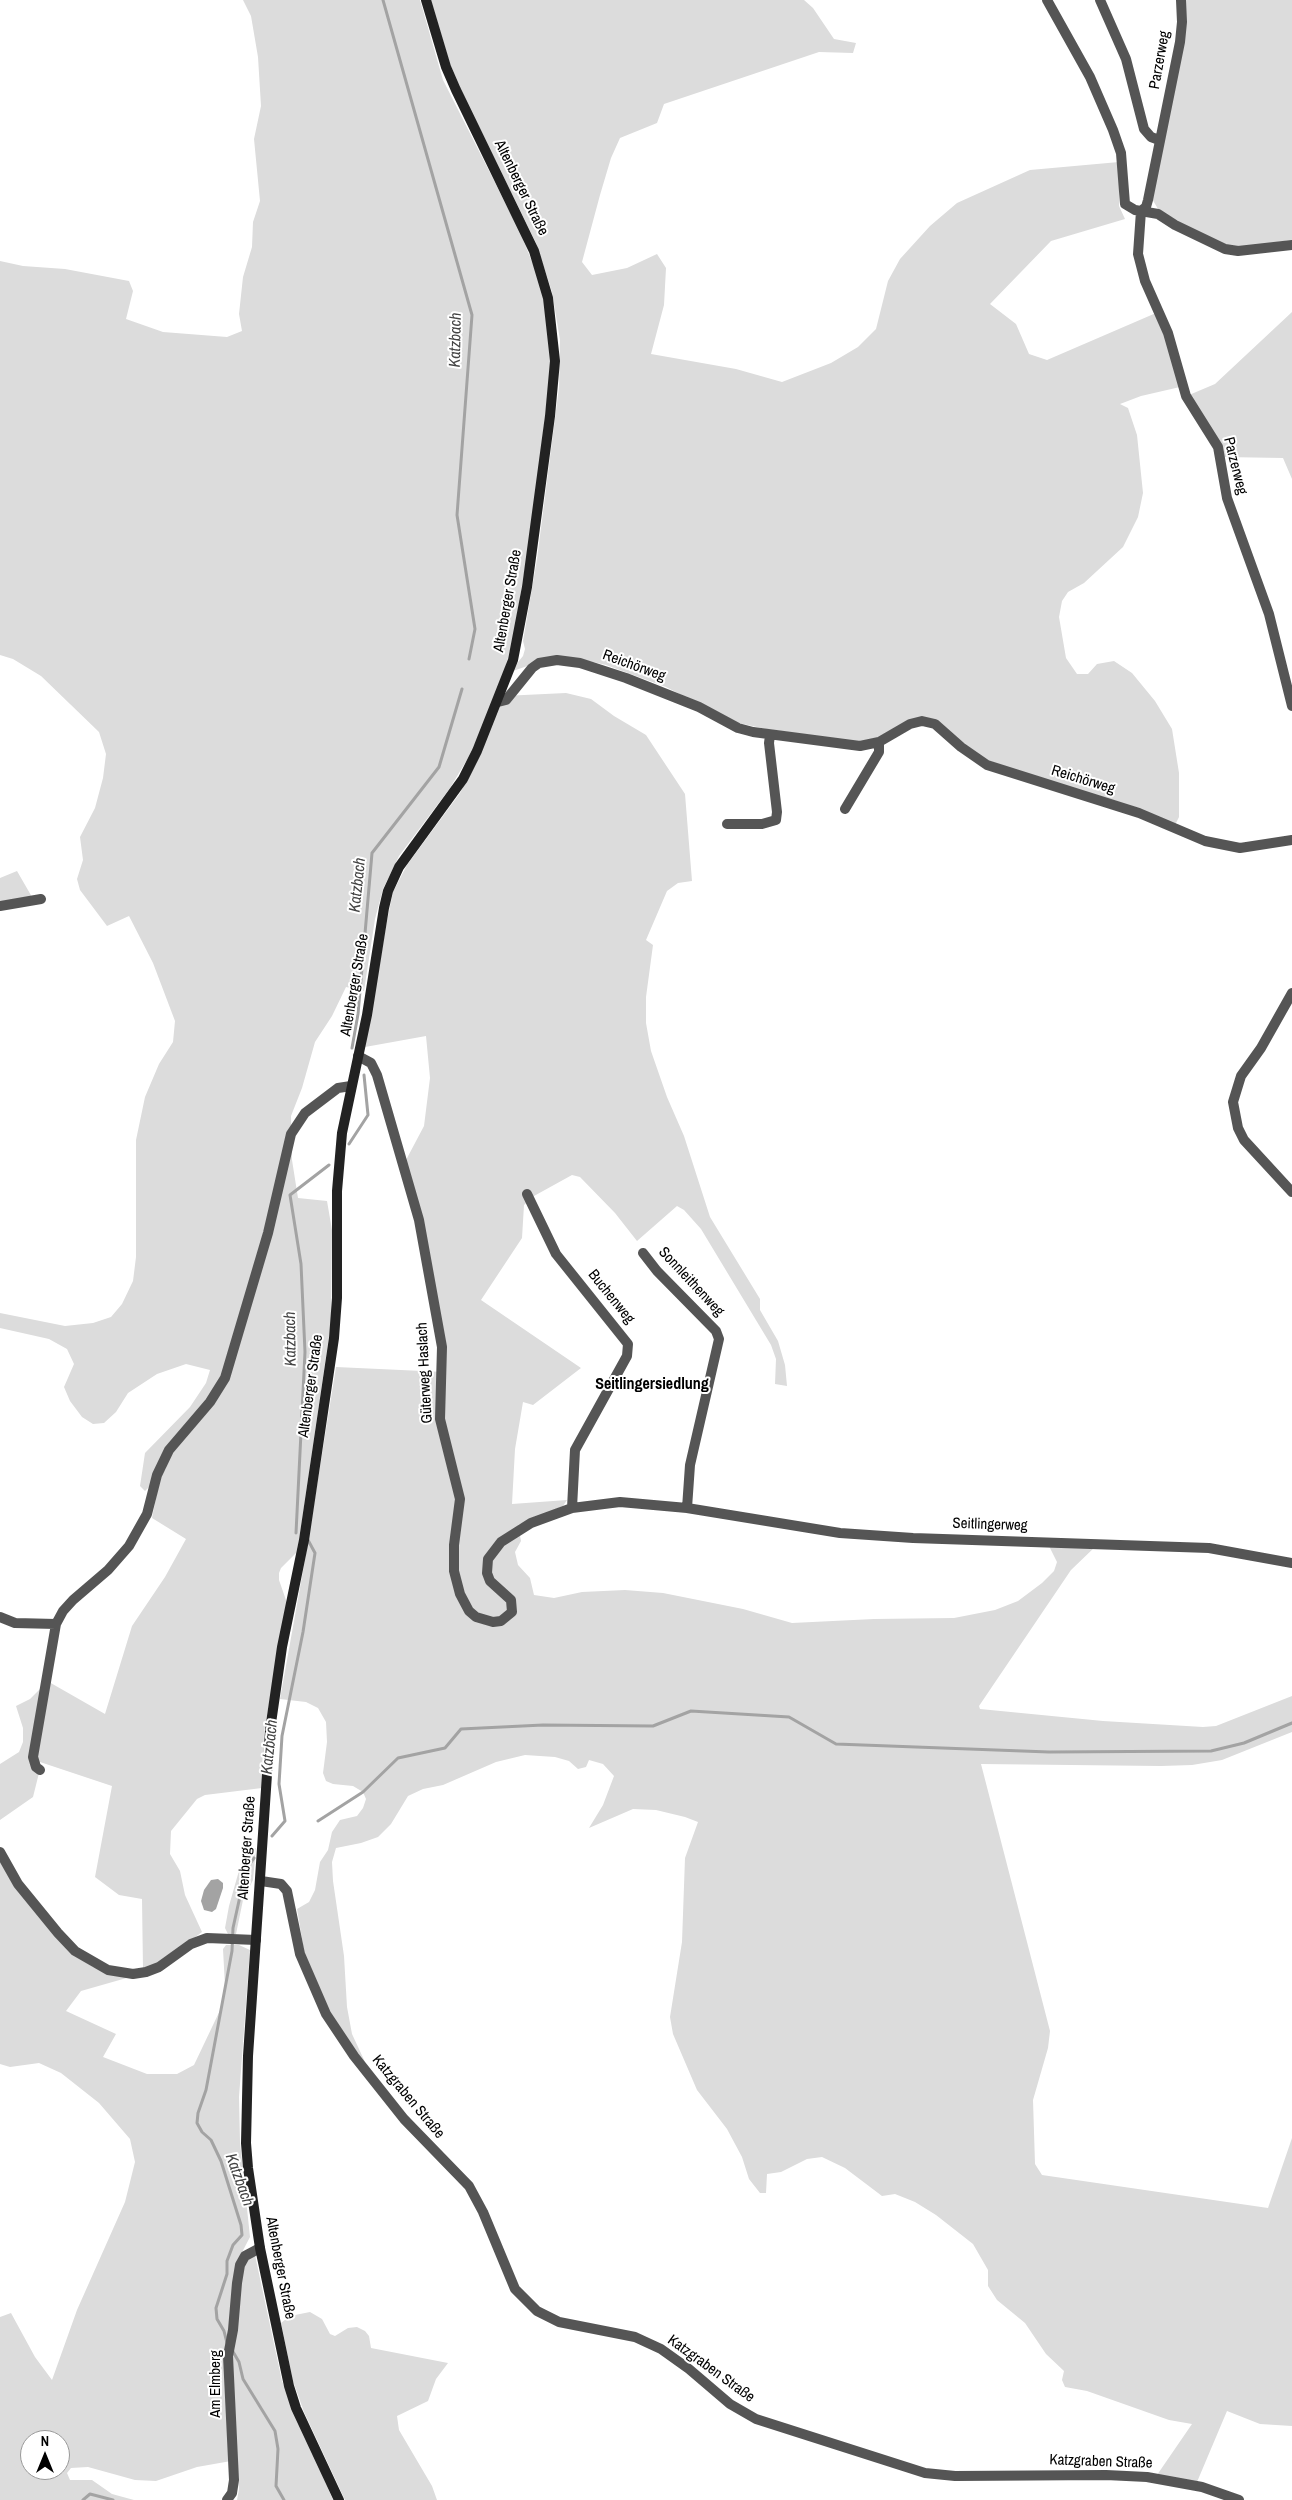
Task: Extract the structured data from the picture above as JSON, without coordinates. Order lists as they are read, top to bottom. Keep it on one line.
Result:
{"streets":{"street":["Parzerweg","Altenberger Straße","Reichörweg","Sonnleithenweg","Buchenweg","Güterweg Haslach","Seitlingerweg","Katzgraben Straße","Am Elmberg"]},"crossings":[["Altenberger Straße","Reichörweg"],["Altenberger Straße","Güterweg Haslach"],["Altenberger Straße","Katzgraben Straße"],["Altenberger Straße","Am Elmberg"],["Sonnleithenweg","Güterweg Haslach"],["Sonnleithenweg","Seitlingerweg"],["Buchenweg","Güterweg Haslach"],["Güterweg Haslach","Seitlingerweg"]],"districts":["Seitlingersiedlung"],"water":["Katzbach"],"north":"top"}
